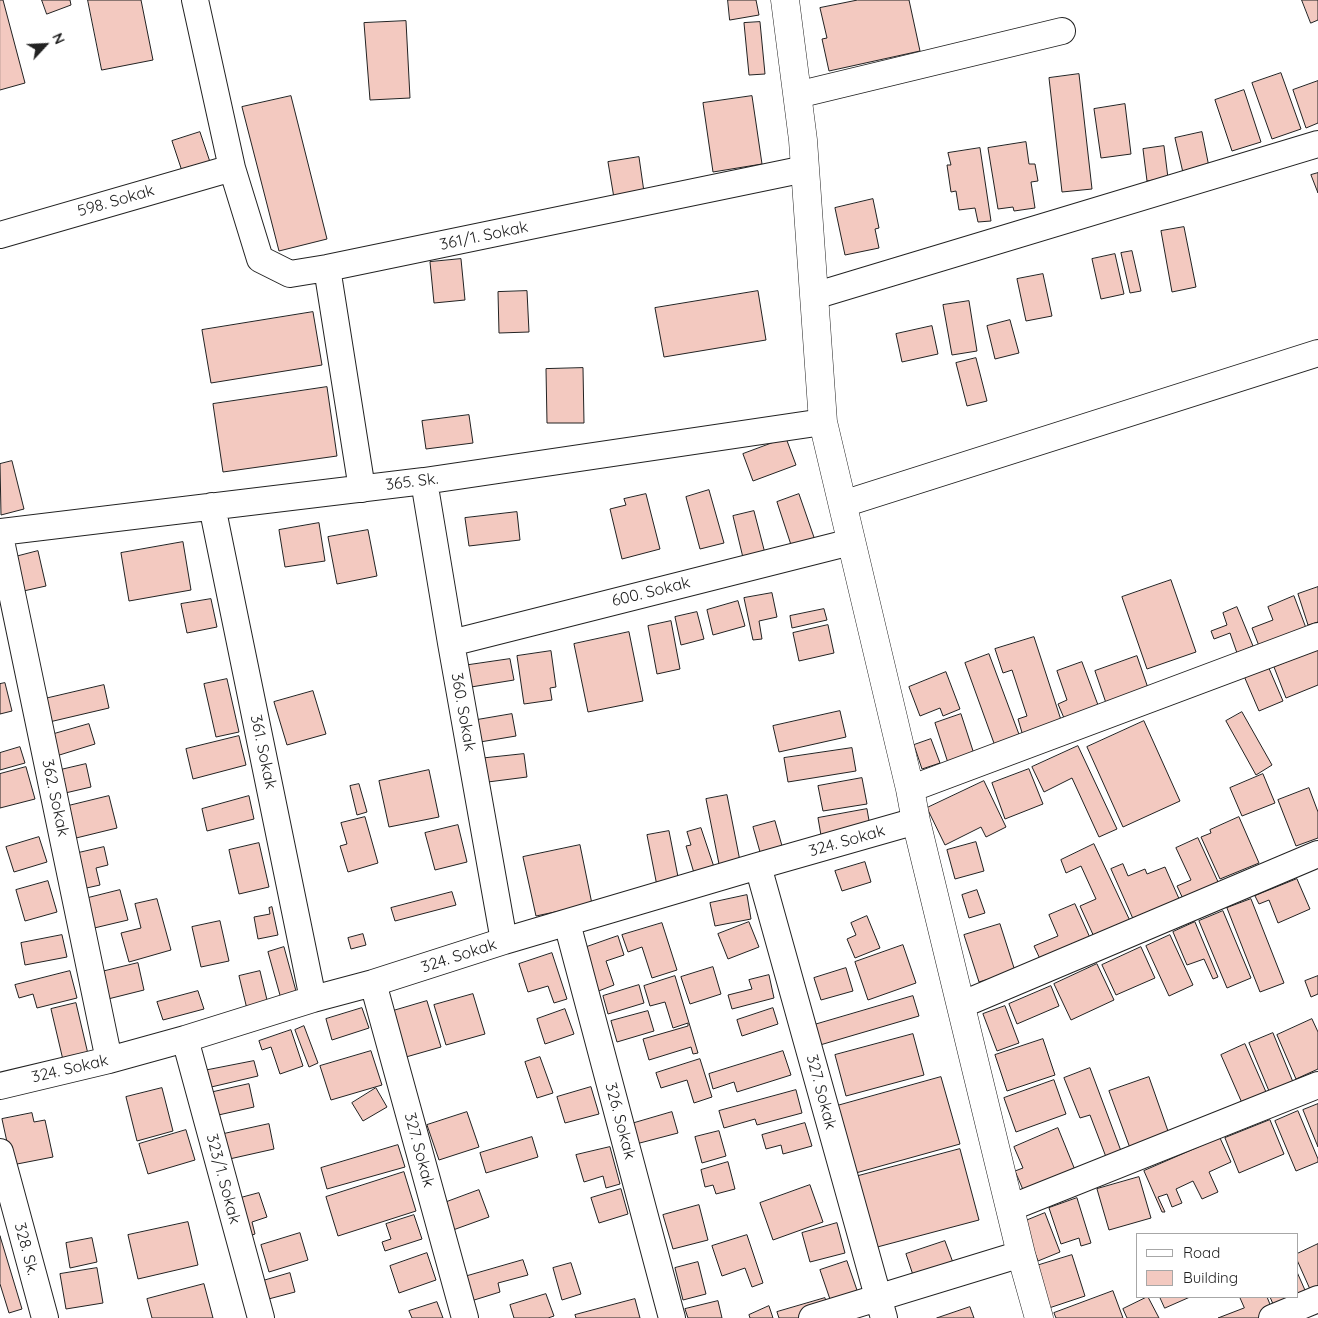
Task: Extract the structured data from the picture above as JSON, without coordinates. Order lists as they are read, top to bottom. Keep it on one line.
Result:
{"streets":{"street":["598. Sokak","361/1. Sokak","365. Sk.","600. Sokak","360. Sokak","361. Sokak","362. Sokak","324. Sokak","327. Sokak","326. Sokak","323/1. Sokak","328. Sk."]},"crossings":[["598. Sokak","361/1. Sokak"],["365. Sk.","360. Sokak"],["365. Sk.","361. Sokak"],["600. Sokak","360. Sokak"],["360. Sokak","324. Sokak"],["361. Sokak","324. Sokak"],["362. Sokak","324. Sokak"],["324. Sokak","327. Sokak"],["324. Sokak","326. Sokak"],["324. Sokak","323/1. Sokak"]],"legend":["Road","Building"],"north":"top right"}
